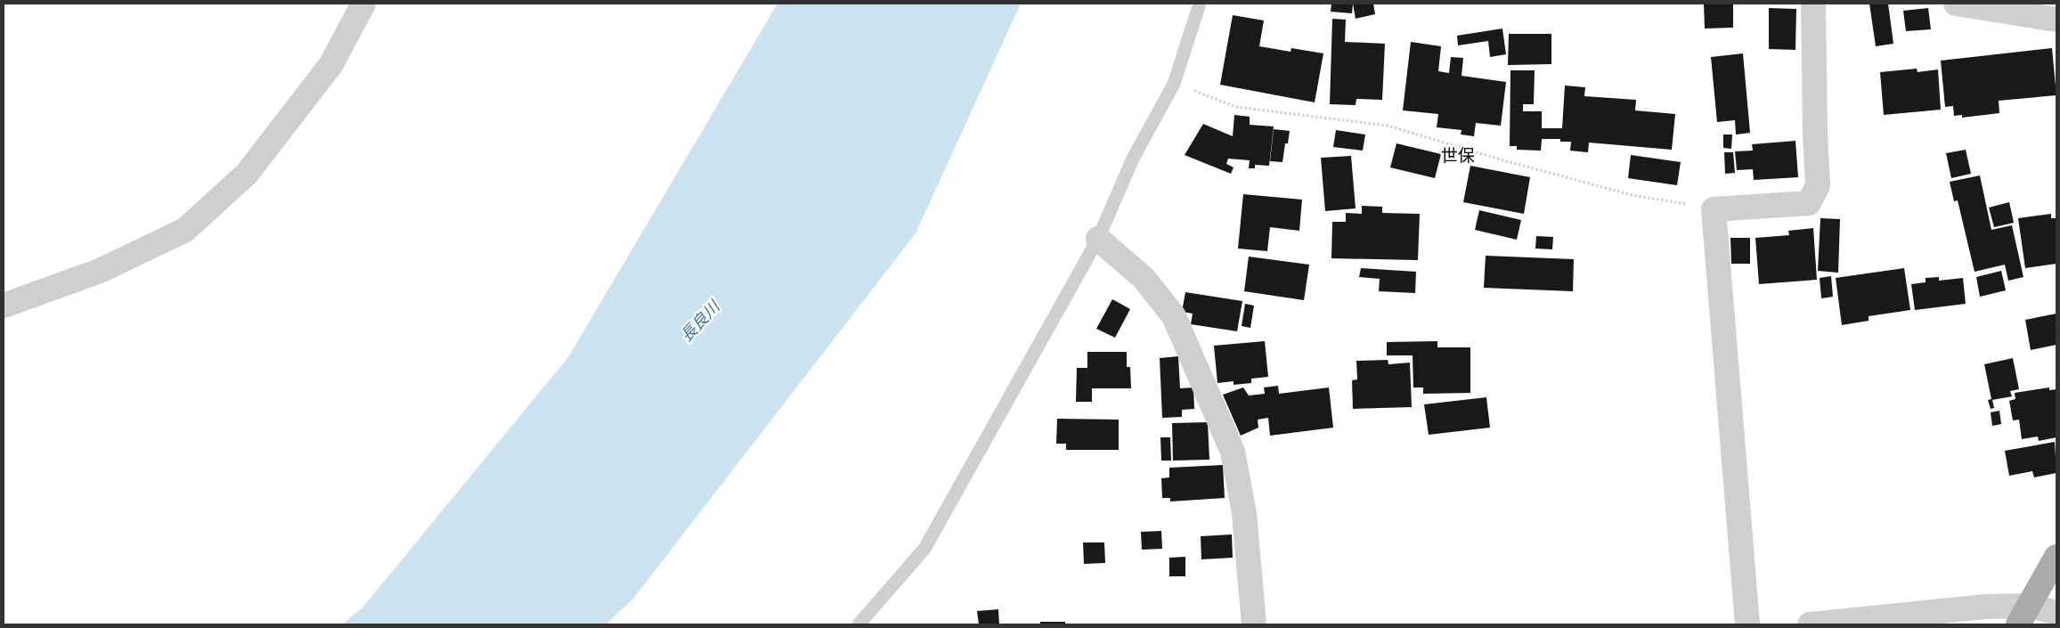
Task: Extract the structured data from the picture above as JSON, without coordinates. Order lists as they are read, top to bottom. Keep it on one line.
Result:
{"districts":["世保"],"water":["長良川"]}
